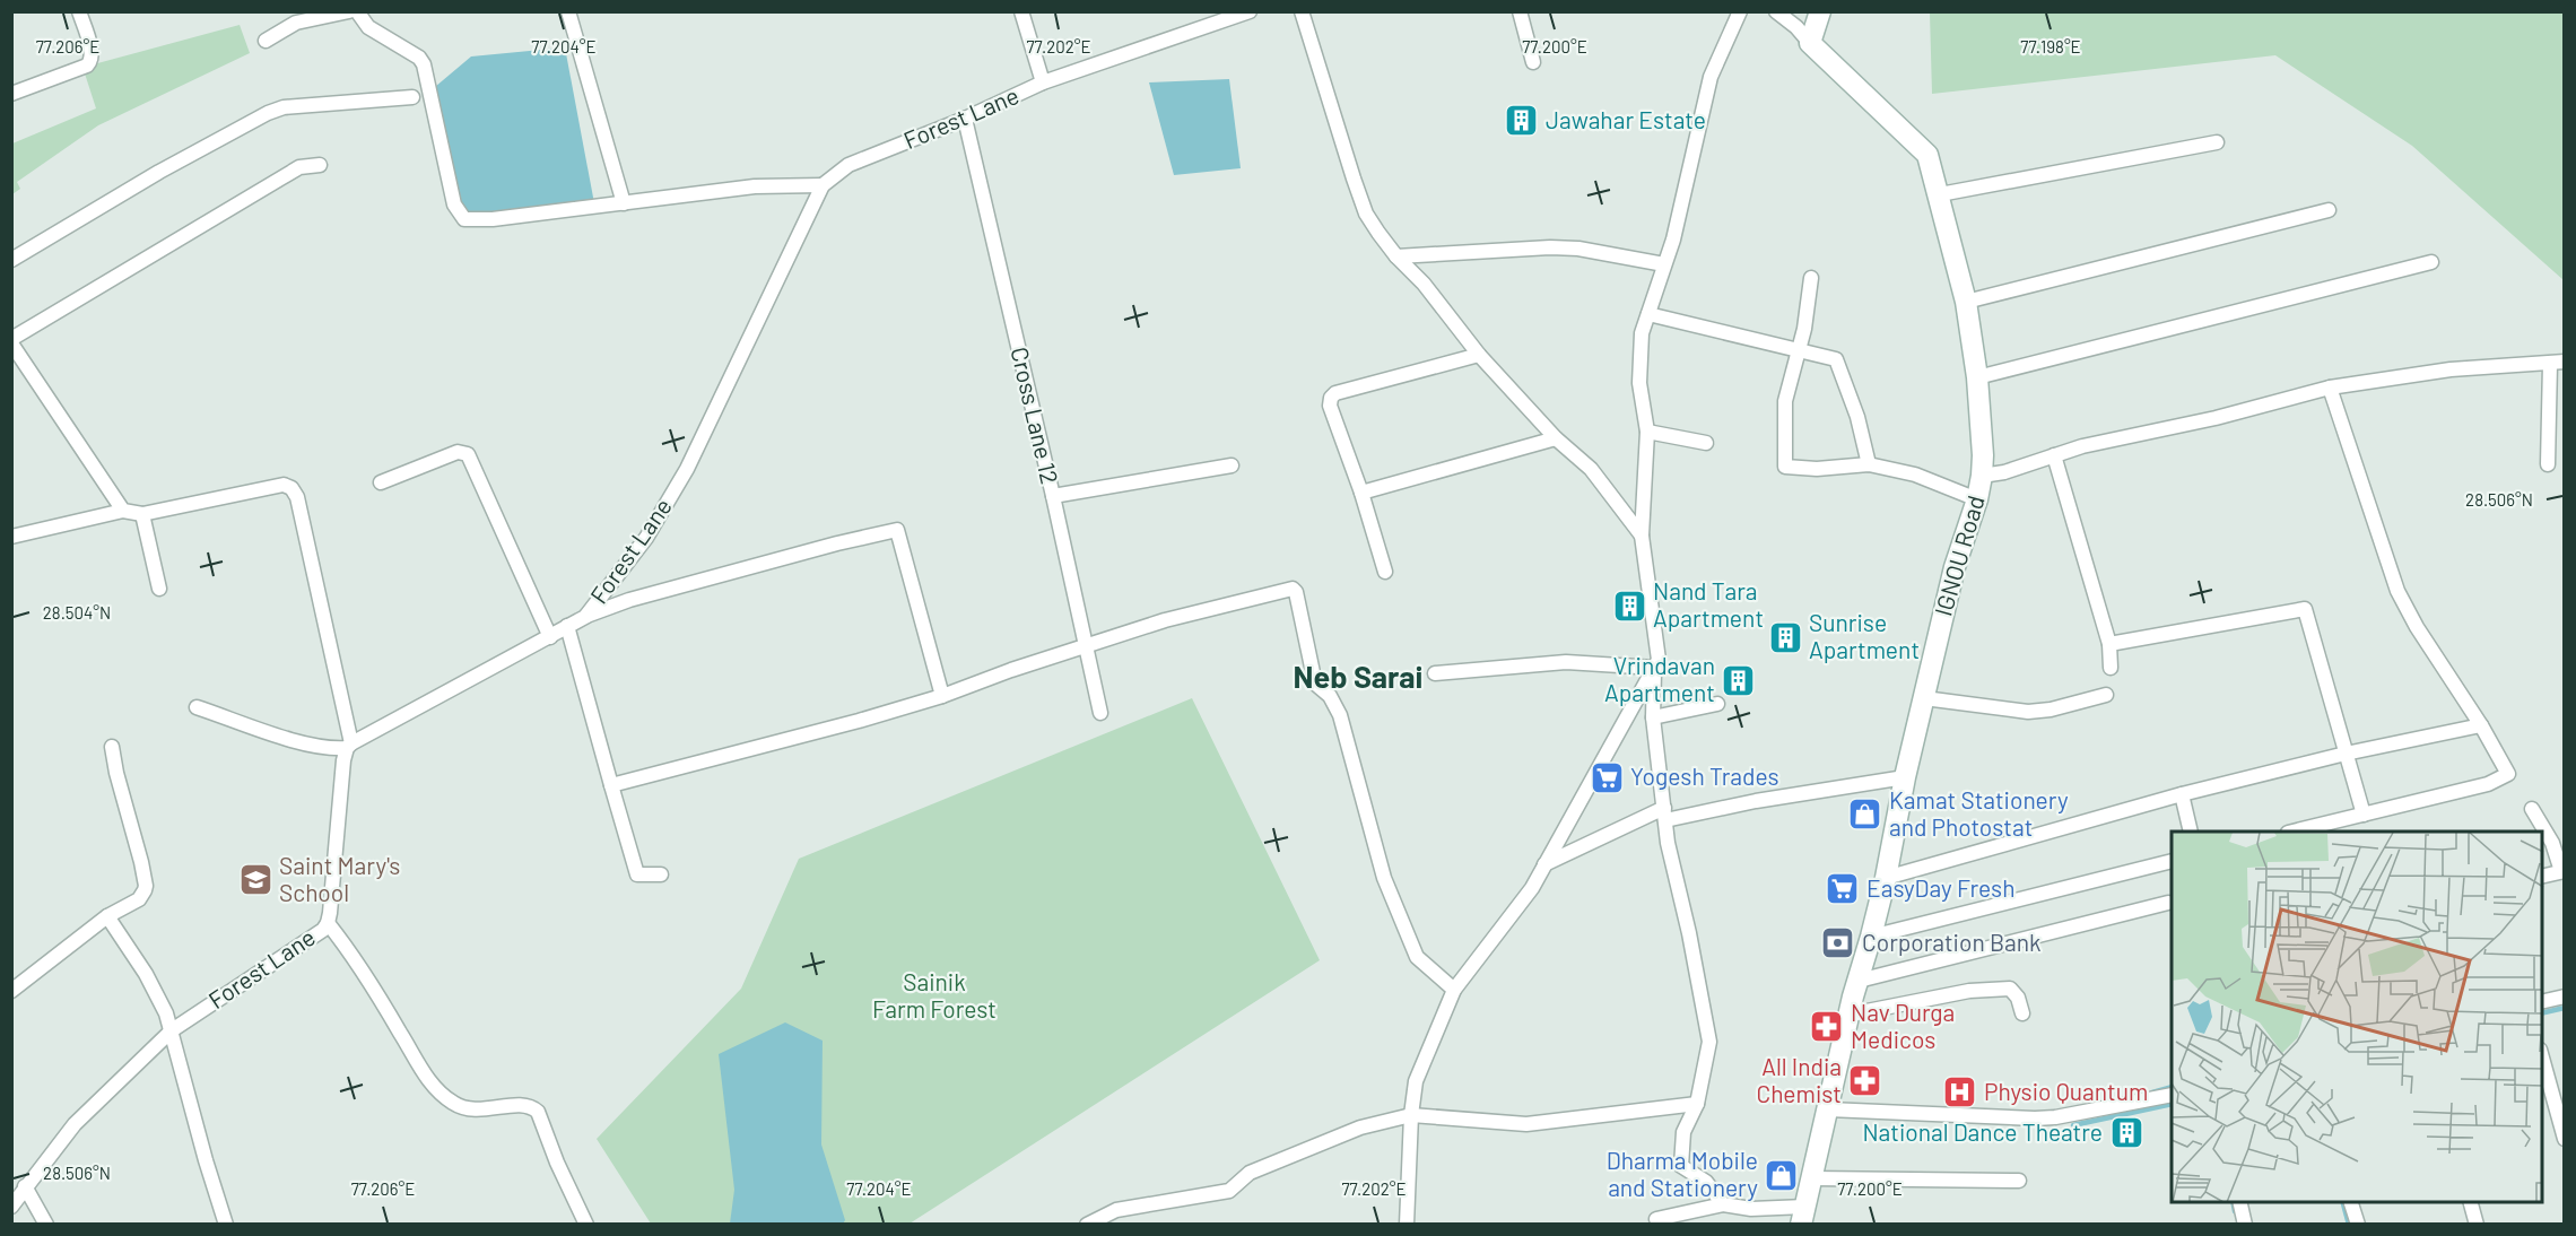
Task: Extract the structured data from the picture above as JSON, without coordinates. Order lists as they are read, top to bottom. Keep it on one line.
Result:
{"streets":{"street":["Forest Lane","Cross Lane 12","IGNOU Road"]},"crossings":[["Forest Lane","Cross Lane 12"]],"districts":["Neb Sarai"],"parks":["Sainik Farm Forest"],"places":{"building":["Jawahar Estate","Nand Tara Apartment","Sunrise Apartment","Vrindavan Apartment","National Dance Theatre"],"supermarket":["Yogesh Trades","EasyDay Fresh"],"shop":["Kamat Stationery and Photostat","Dharma Mobile and Stationery"],"school or university":["Saint Mary's School"],"bank":["Corporation Bank"],"pharmacy":["Nav Durga Medicos","All India Chemist"],"hospital":["Physio Quantum"]},"coordinates":["77.206°E","77.204°E","77.202°E","77.200°E","77.198°E","28.506°N","28.504°N"]}
